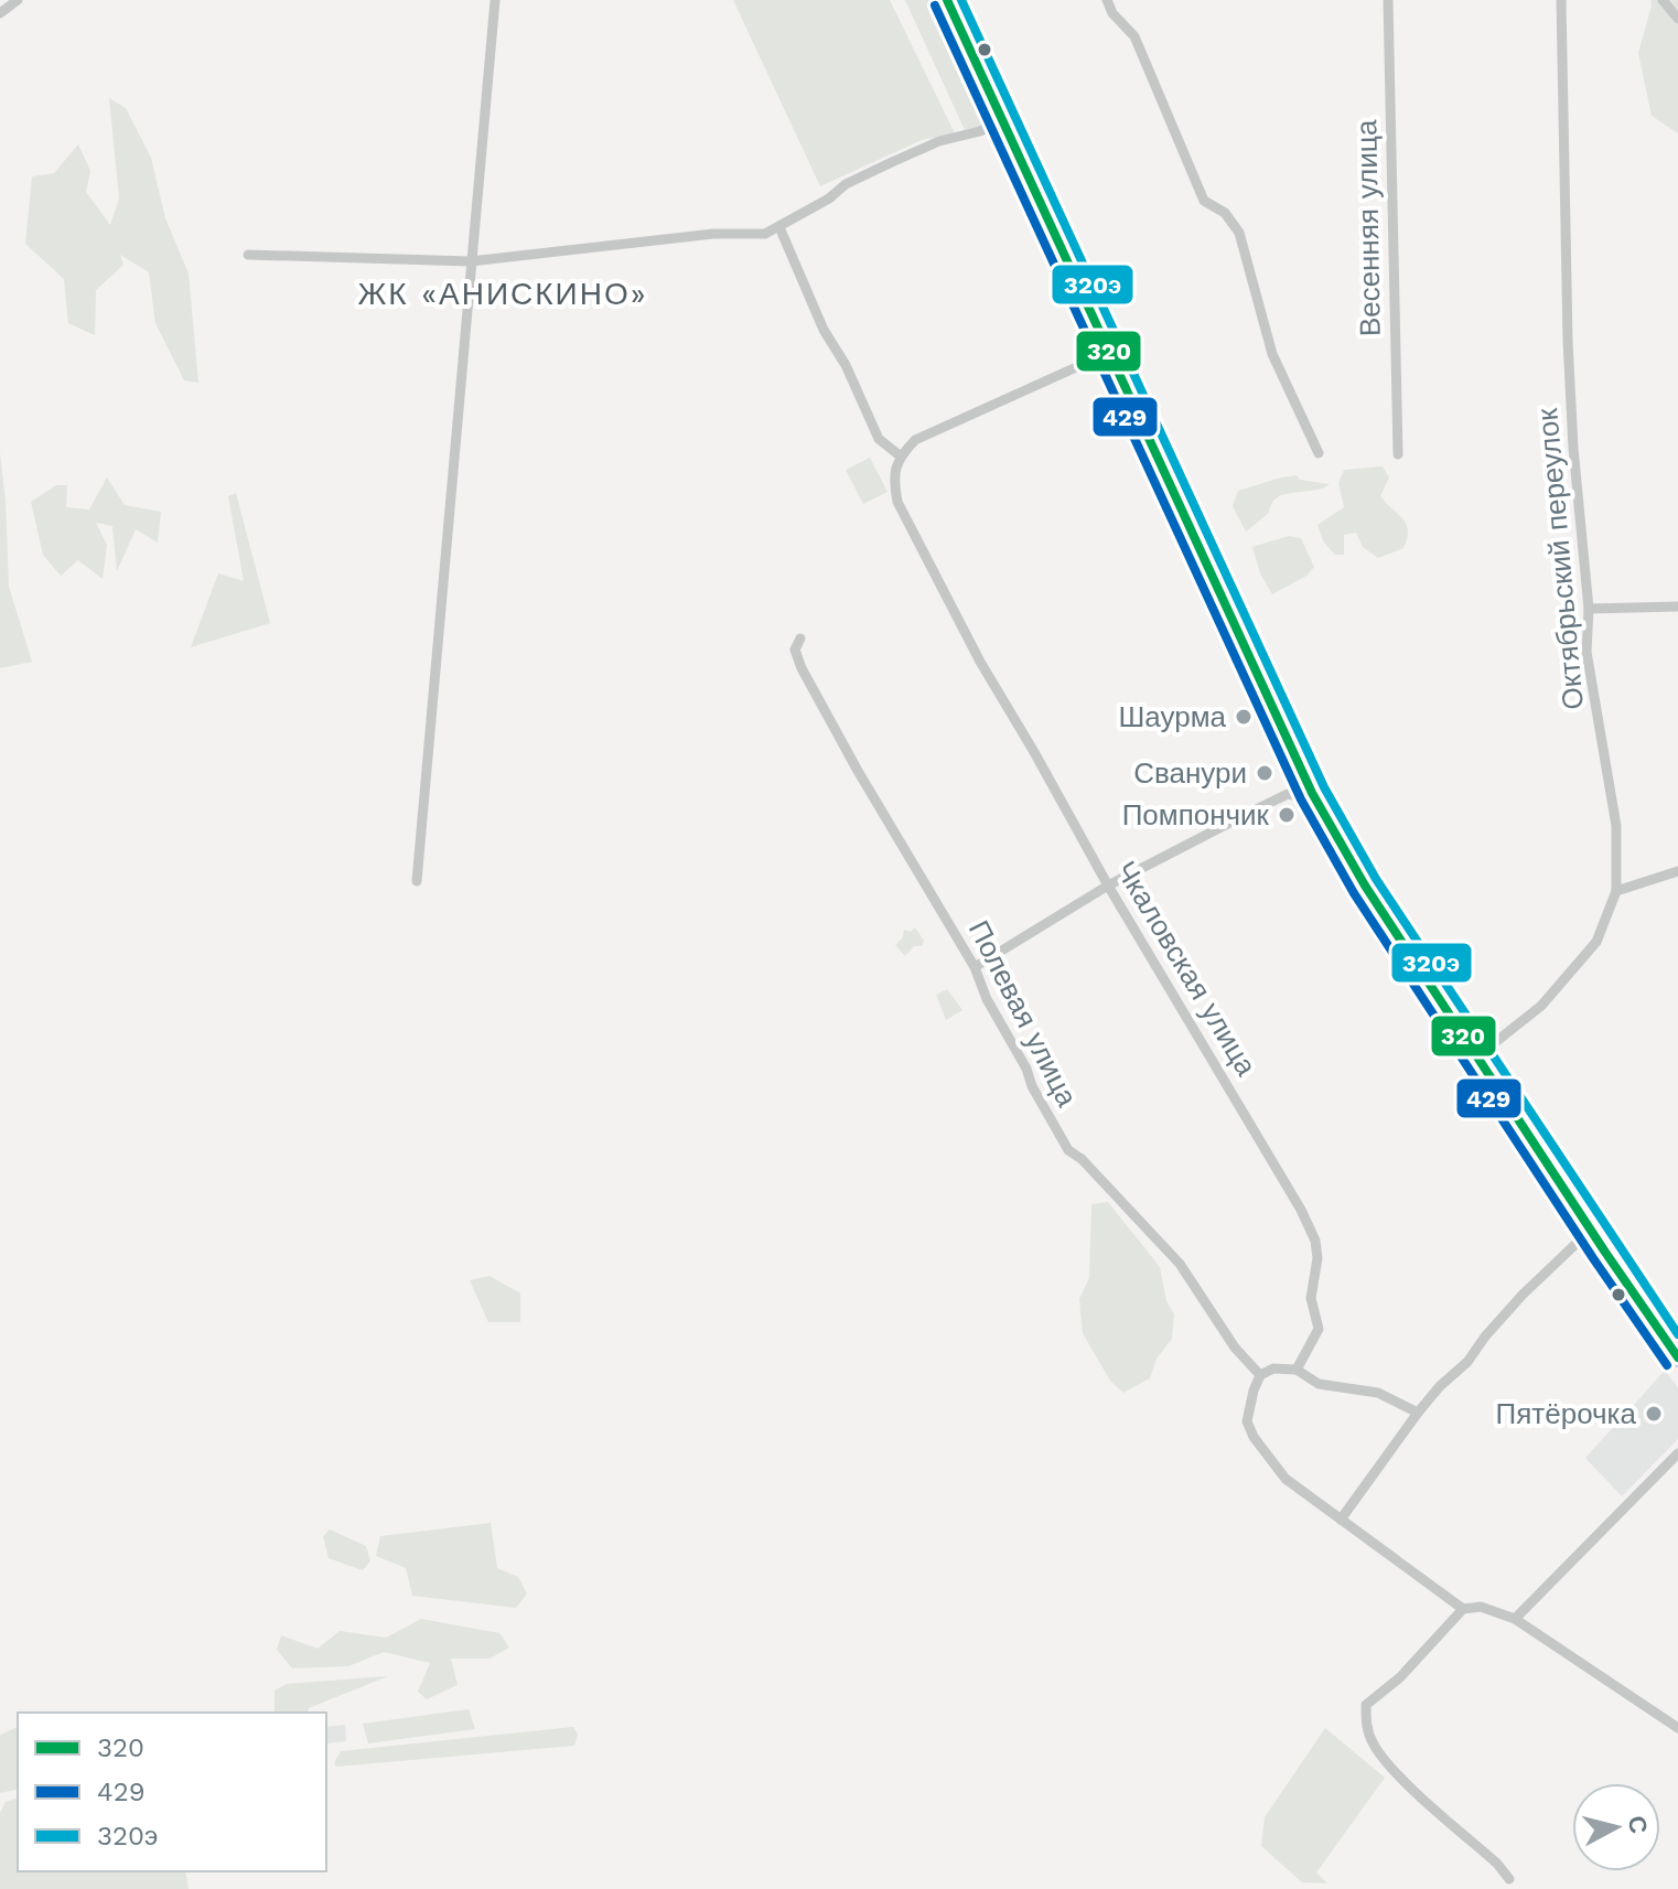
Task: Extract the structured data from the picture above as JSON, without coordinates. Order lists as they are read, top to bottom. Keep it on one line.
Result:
{"streets":{"street":["Весенняя улица","Октябрьский переулок","Чкаловская улица","Полевая улица"]},"districts":["ЖК «АНИСКИНО»"],"places":["Шаурма","Сванури","Помпончик","Пятёрочка"],"lines":["transit line 320","transit line 320э","transit line 429"],"legend":["320","429","320э"],"north":"right"}
